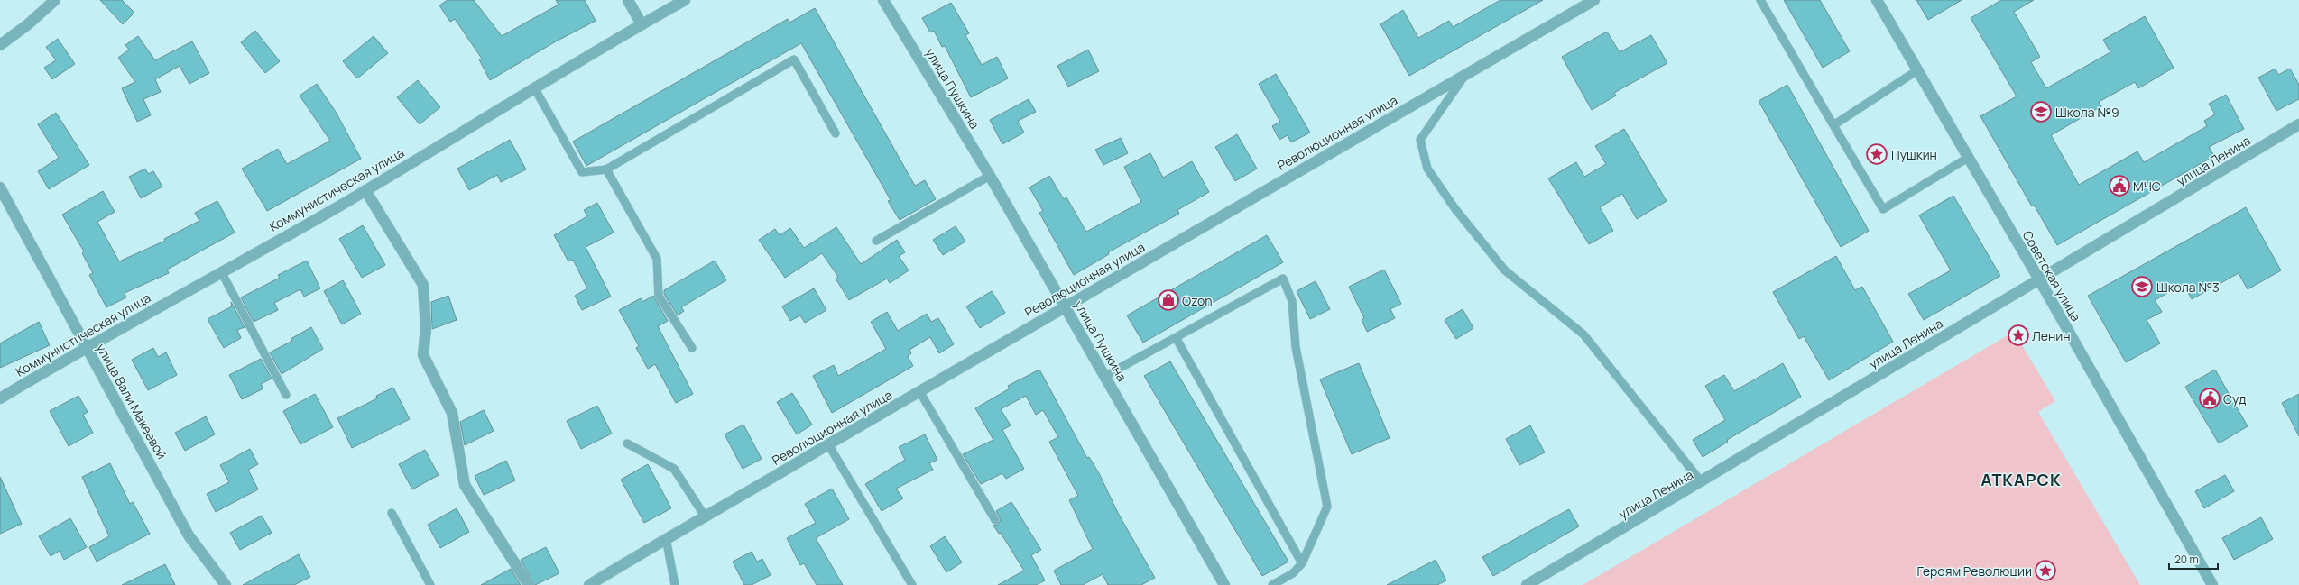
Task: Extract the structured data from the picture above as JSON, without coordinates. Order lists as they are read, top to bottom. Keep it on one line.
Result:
{"streets":{"street":["улица Пушкина","Революционная улица","улица Ленина","Коммунистическая улица","Советская улица","улица Вали Макеевой"]},"crossings":[["улица Пушкина","Революционная улица"],["улица Ленина","Советская улица"],["Коммунистическая улица","улица Вали Макеевой"]],"districts":["АТКАРСК"],"places":{"school or university":["Школа №9","Школа №3"],"place":["Пушкин","Ленин","Героям Революции"],"public building":["МЧС","Суд"],"shop":["Ozon"]},"scale_bar":"20 m"}
